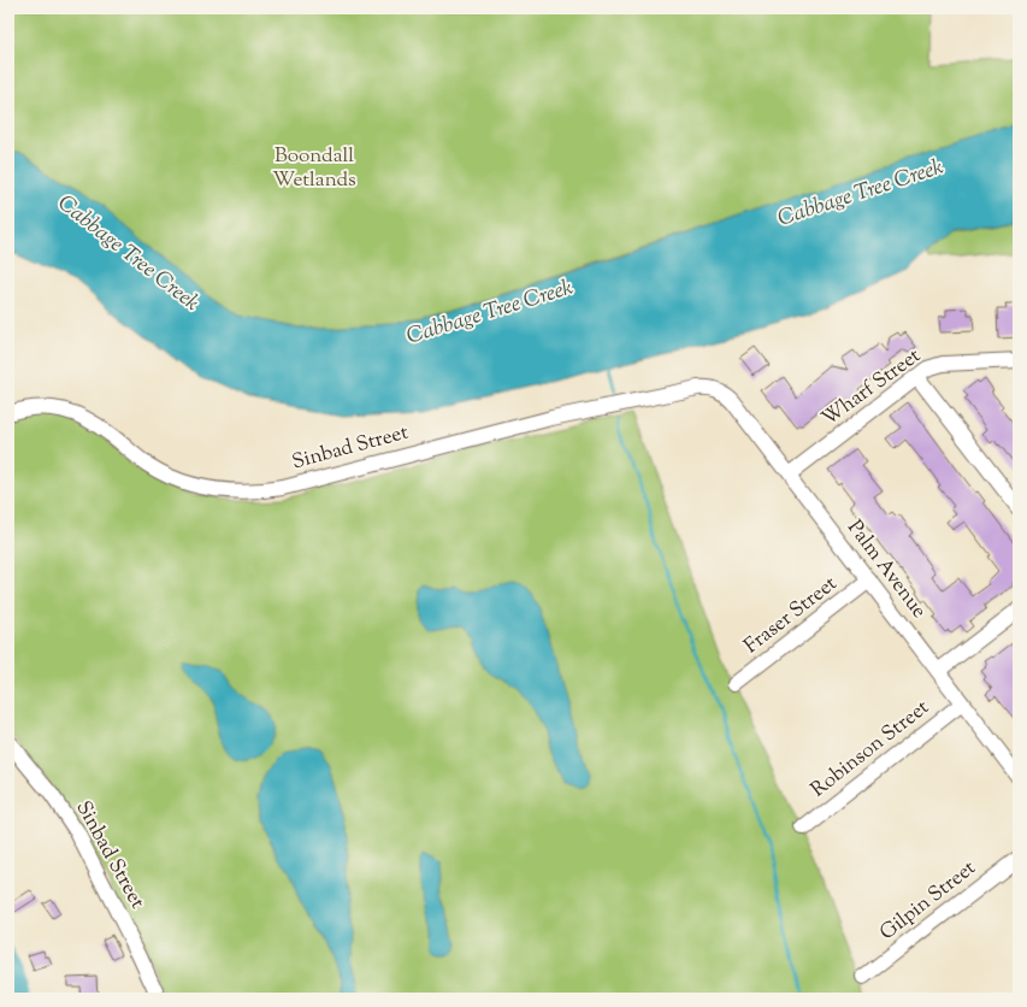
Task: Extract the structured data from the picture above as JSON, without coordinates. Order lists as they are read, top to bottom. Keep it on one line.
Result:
{"streets":{"street":["Wharf Street","Sinbad Street","Palm Avenue","Fraser Street","Robinson Street","Gilpin Street"]},"crossings":[["Wharf Street","Palm Avenue"],["Sinbad Street","Palm Avenue"],["Palm Avenue","Fraser Street"],["Palm Avenue","Robinson Street"]],"water":["Cabbage Tree Creek"],"parks":["Boondall Wetlands"]}
